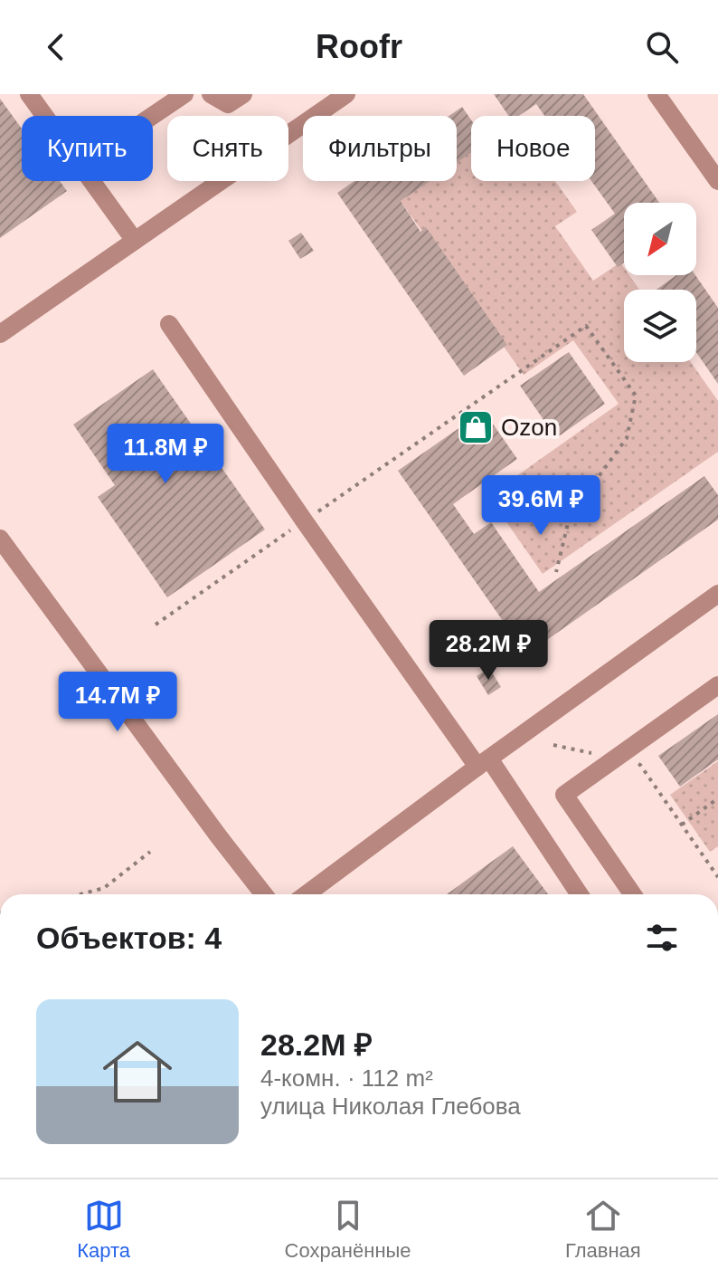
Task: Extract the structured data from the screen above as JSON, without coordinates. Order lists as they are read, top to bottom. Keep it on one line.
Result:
{"places":{"shop":["Ozon"]},"north":"bottom left","page":{"header":"Roofr","chip":["Купить","Снять","Фильтры","Новое"],"price":["11.8M ₽","39.6M ₽","28.2M ₽","14.7M ₽"],"heading":"Объектов: 4","list":[{"name":"28.2M ₽","note":"4-комн. · 112 m² · улица Николая Глебова"}],"tabs":["Карта","Сохранённые","Главная"]}}
